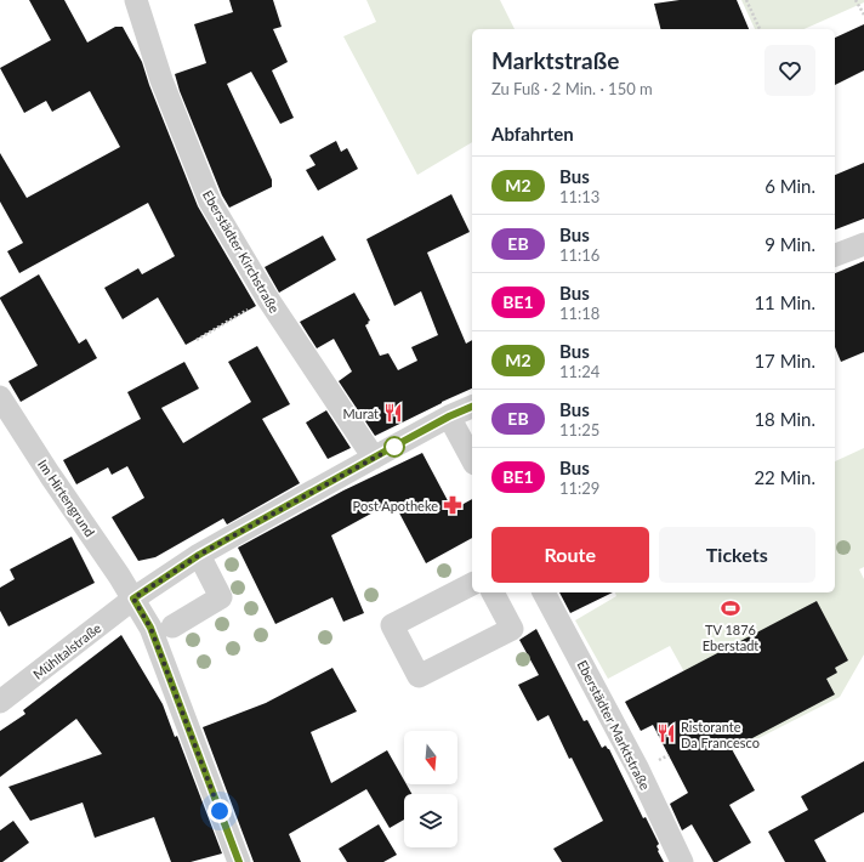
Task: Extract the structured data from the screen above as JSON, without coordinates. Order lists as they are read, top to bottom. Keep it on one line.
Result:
{"streets":{"street":["Eberstädter Kirchstraße","Im Hirtengrund","Mühltalstraße","Eberstädter Marktstraße"]},"crossings":[["Eberstädter Kirchstraße","Mühltalstraße"],["Im Hirtengrund","Mühltalstraße"]],"places":{"restaurant":["Murat","Ristorante Da Francesco"],"pharmacy":["Post Apotheke"],"sports":["TV 1876 Eberstadt"]},"lines":["bus line M2"],"north":"bottom","page":{"heading":[["Marktstraße","Zu Fuß · 2 Min. · 150 m"],"Abfahrten"],"list":[{"mark":"M2","name":"Bus","note":"11:13","value":"6 Min."},{"mark":"EB","name":"Bus","note":"11:16","value":"9 Min."},{"mark":"BE1","name":"Bus","note":"11:18","value":"11 Min."},{"mark":"M2","name":"Bus","note":"11:24","value":"17 Min."},{"mark":"EB","name":"Bus","note":"11:25","value":"18 Min."},{"mark":"BE1","name":"Bus","note":"11:29","value":"22 Min."}],"buttons":["Route","Tickets"]}}
